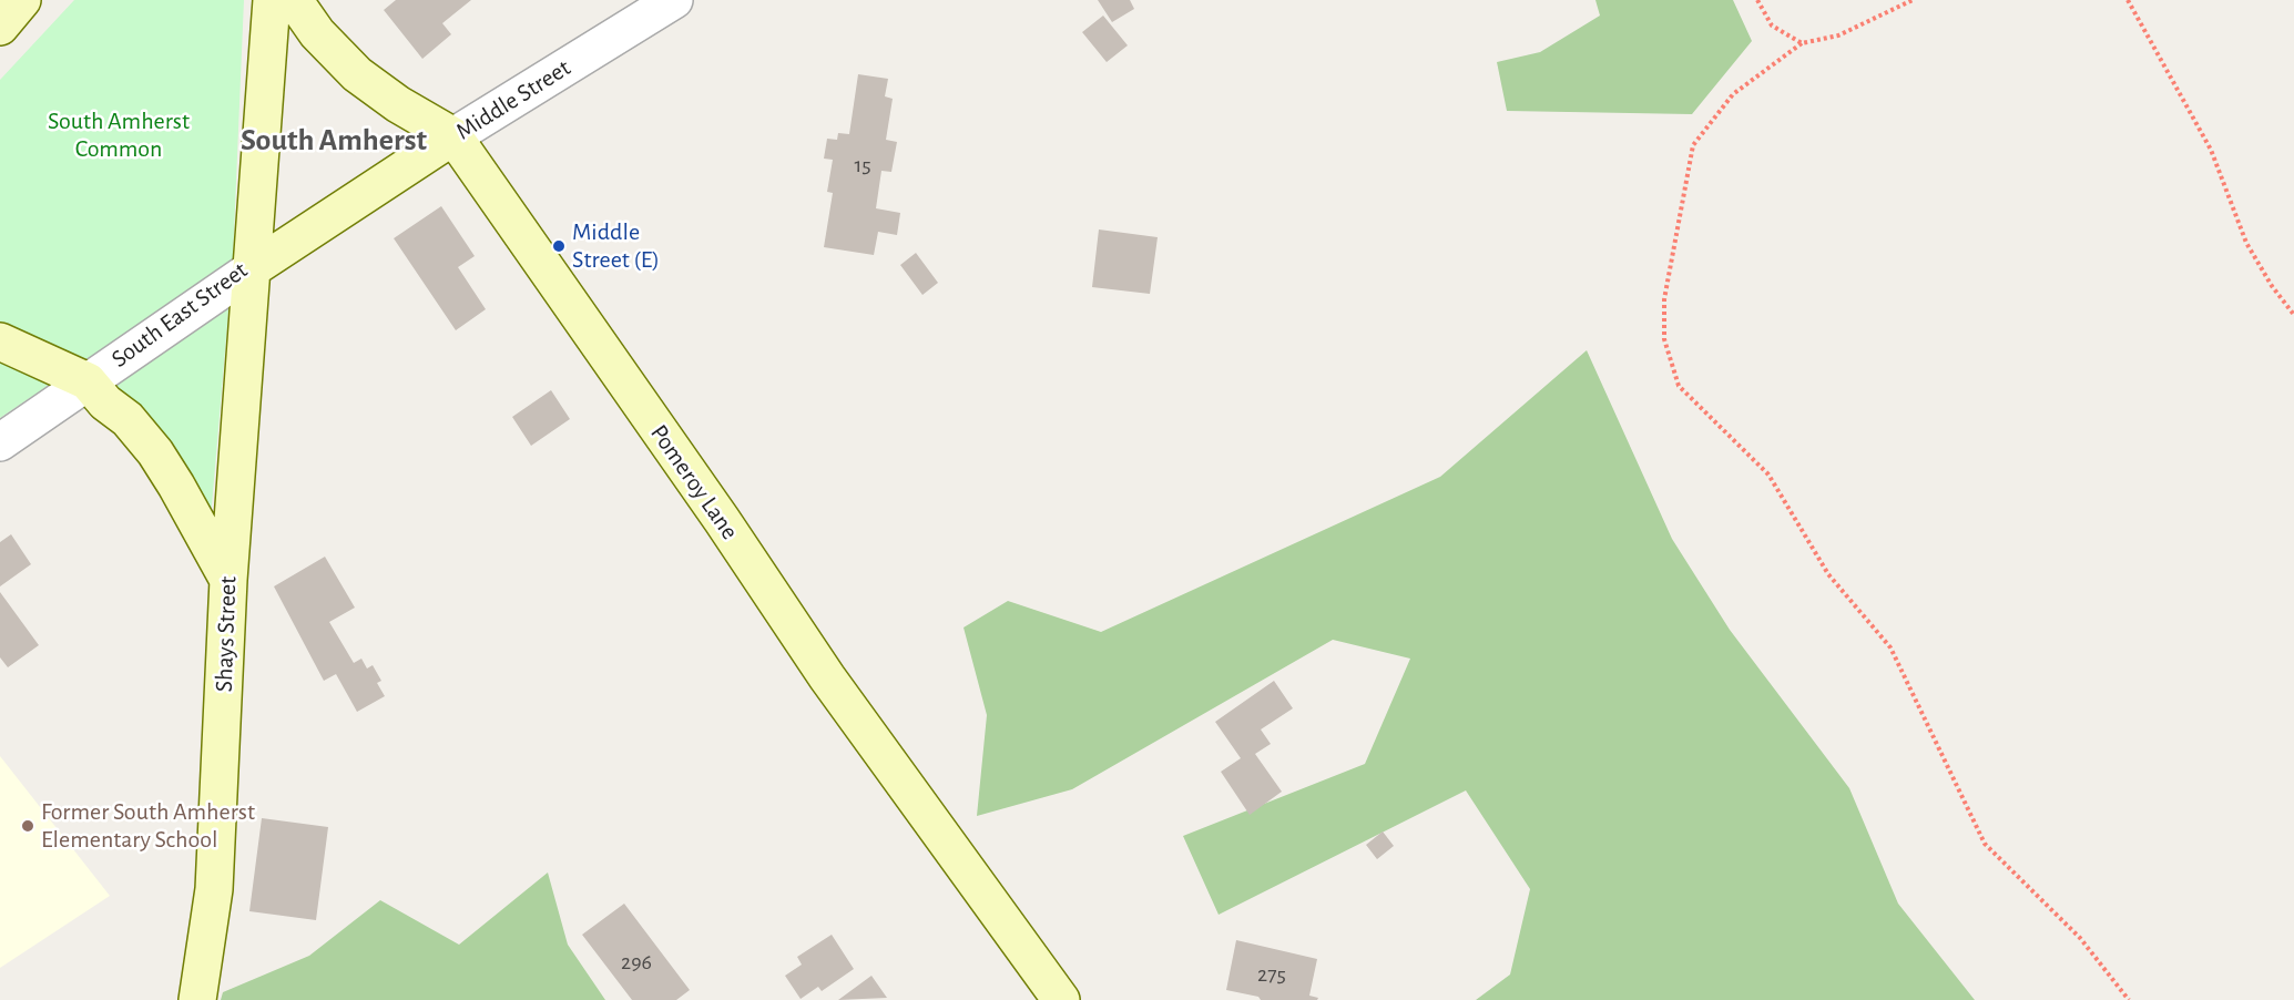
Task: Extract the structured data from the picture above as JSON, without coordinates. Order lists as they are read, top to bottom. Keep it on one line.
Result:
{"streets":{"main road":["Middle Street","South East Street","Pomeroy Lane","Shays Street"]},"crossings":[["Middle Street","South East Street"],["Middle Street","Pomeroy Lane"],["Middle Street","Shays Street"],["South East Street","Shays Street"]],"districts":["South Amherst"],"parks":["South Amherst Common"],"places":["Middle Street (E)","Former South Amherst Elementary School"],"house_numbers":["15","296","275"]}
